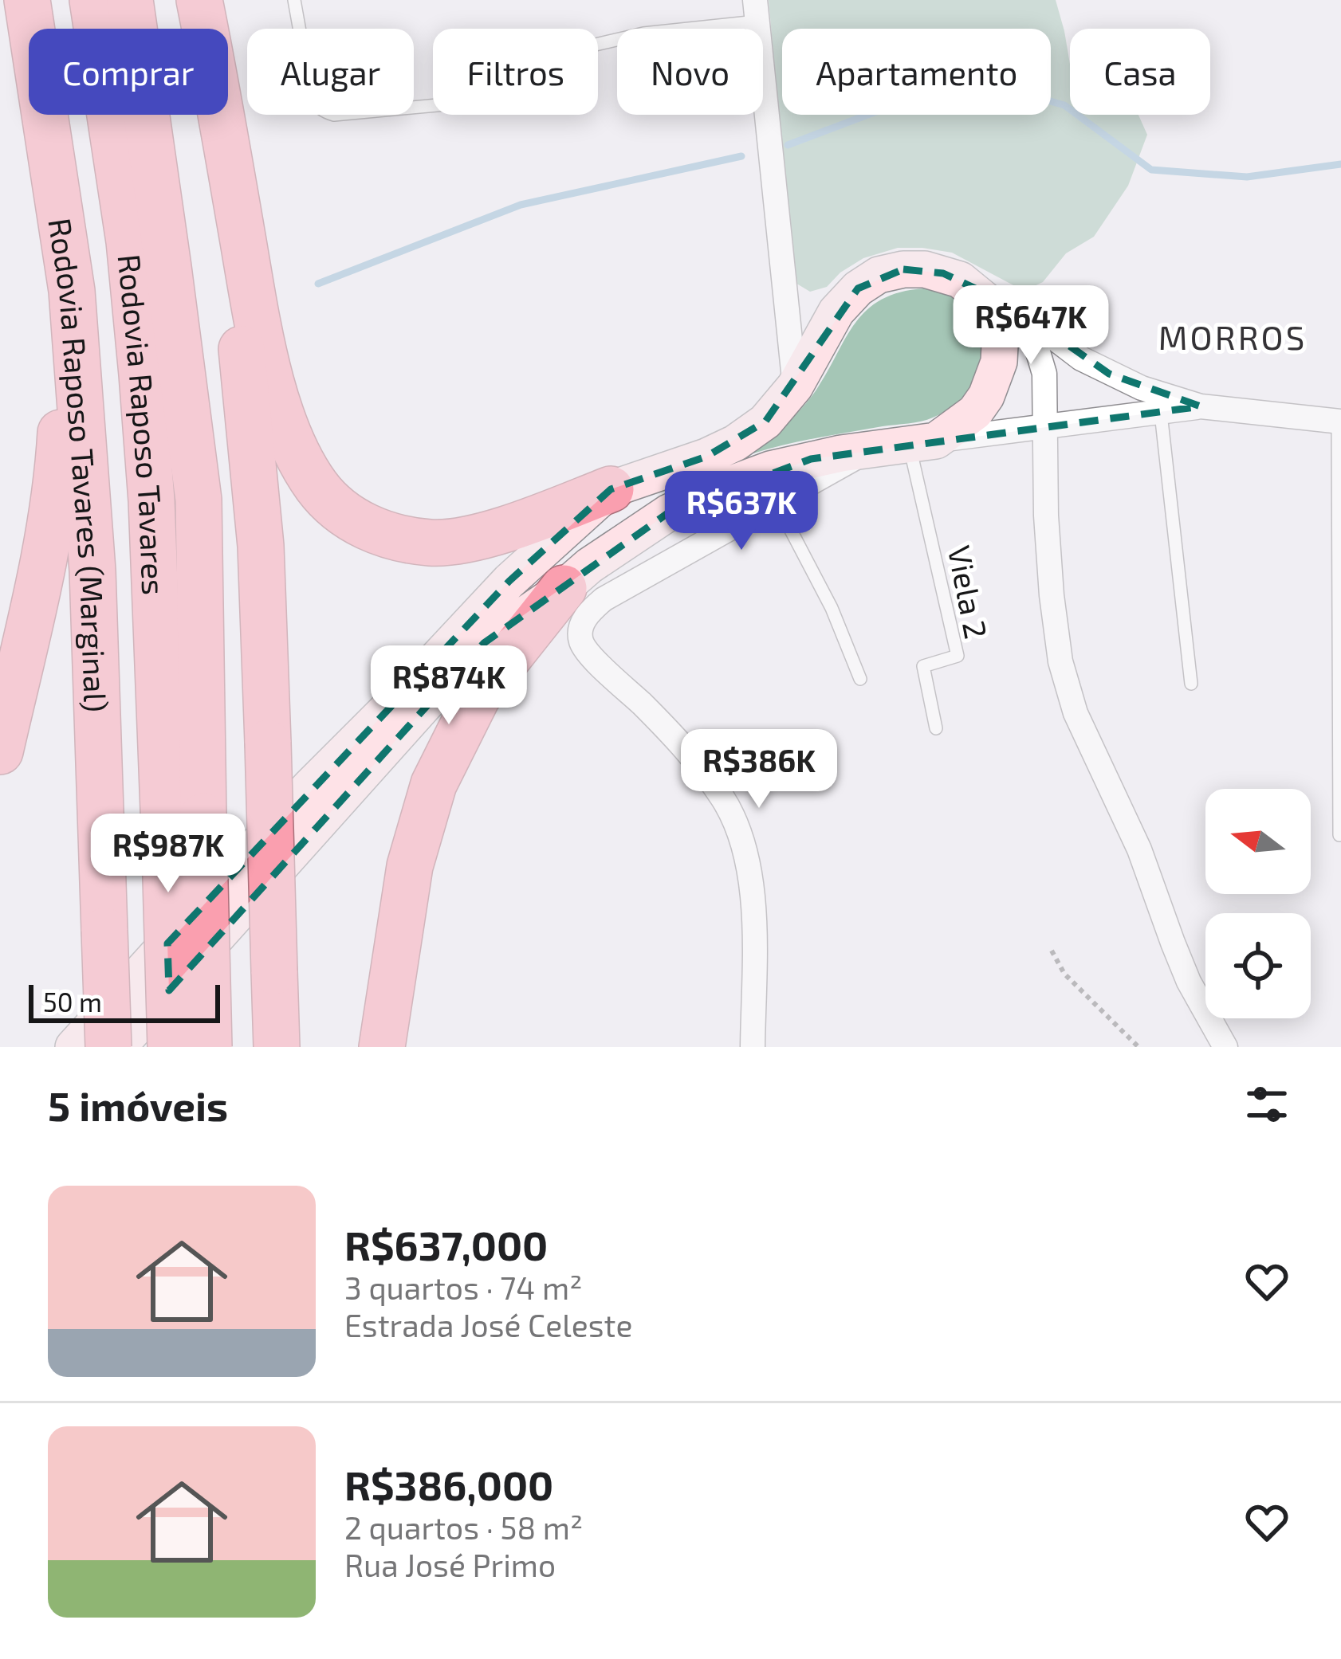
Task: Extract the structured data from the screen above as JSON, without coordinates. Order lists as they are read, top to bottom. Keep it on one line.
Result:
{"streets":{"highway":["Rodovia Raposo Tavares","Rodovia Raposo Tavares (Marginal)"],"lane":["Viela 2"]},"districts":["MORROS"],"scale_bar":"50 m","north":"left","page":{"chip":["Comprar","Alugar","Filtros","Novo","Apartamento","Casa"],"price":["R$647K","R$637K","R$874K","R$386K","R$987K"],"scale":"50 m","heading":"5 imóveis","list":[{"name":"R$637,000","note":"3 quartos · 74 m² · Estrada José Celeste"},{"name":"R$386,000","note":"2 quartos · 58 m² · Rua José Primo"}]}}
